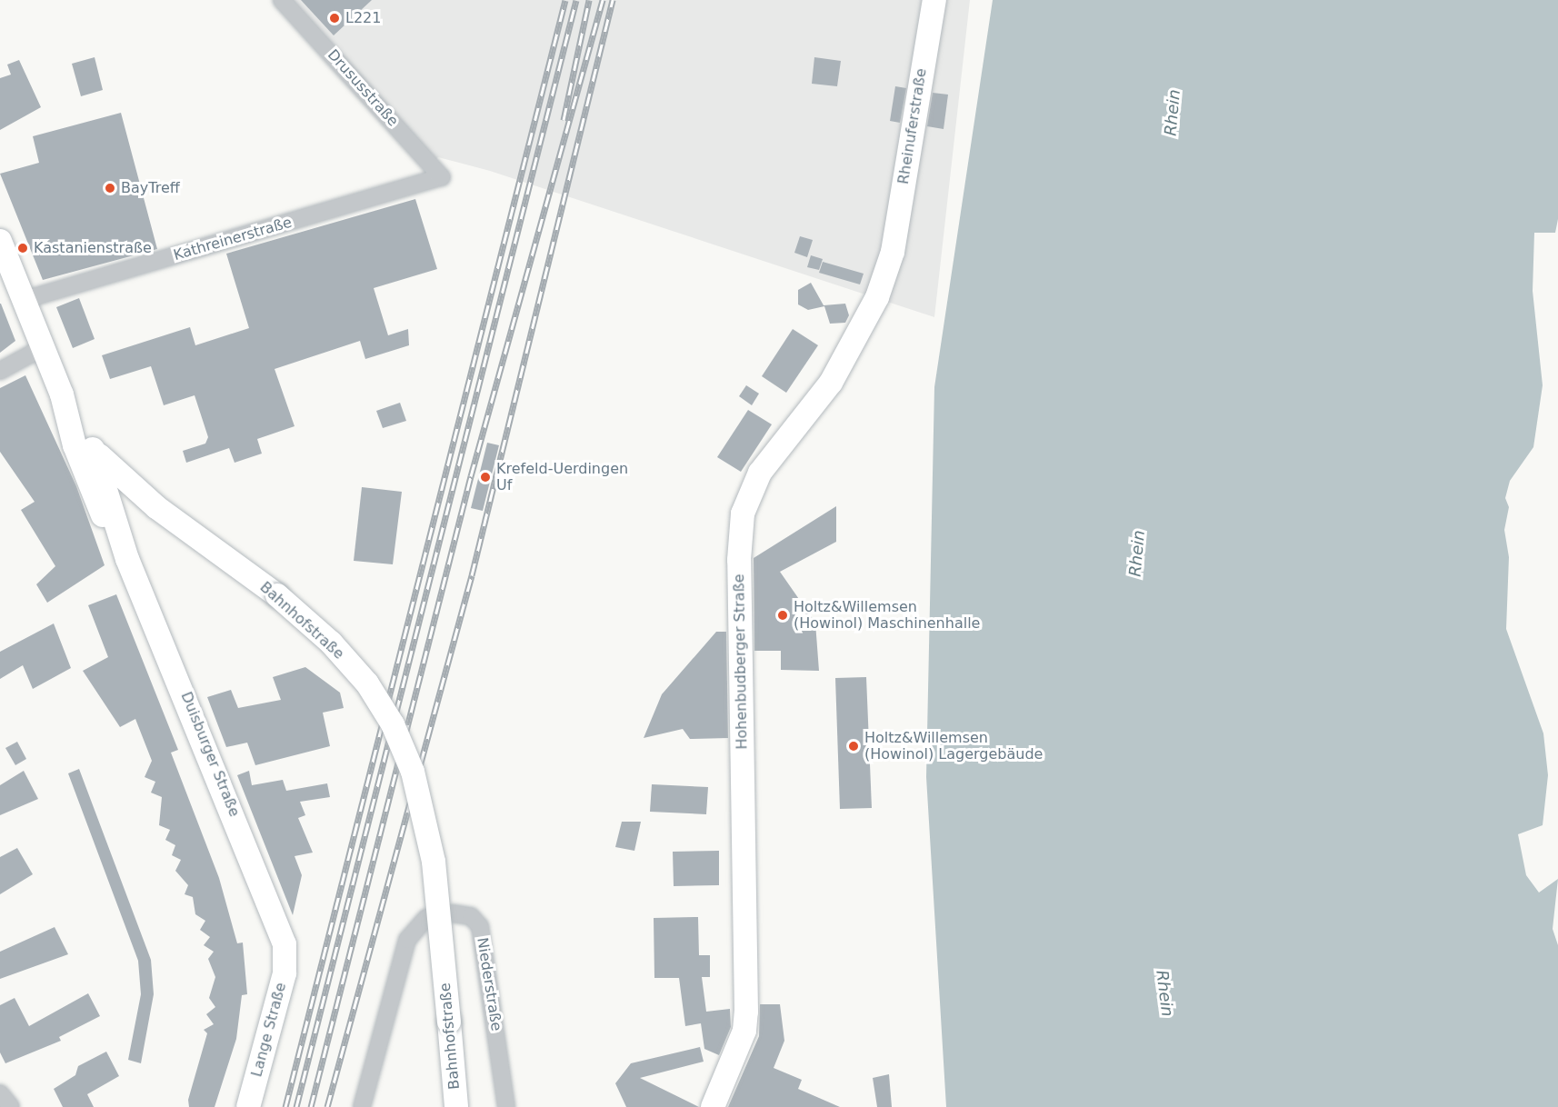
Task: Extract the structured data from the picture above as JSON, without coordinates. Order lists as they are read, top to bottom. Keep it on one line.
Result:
{"streets":{"street":["Drususstraße","Rheinuferstraße","Kathreinerstraße","Bahnhofstraße","Hohenbudberger Straße","Duisburger Straße","Niederstraße","Lange Straße"]},"crossings":[["Drususstraße","Kathreinerstraße"],["Rheinuferstraße","Hohenbudberger Straße"],["Kathreinerstraße","Duisburger Straße"],["Bahnhofstraße","Duisburger Straße"],["Duisburger Straße","Lange Straße"]],"water":["Rhein"],"places":["L221","BayTreff","Kastanienstraße","Krefeld-Uerdingen Uf","Holtz&Willemsen (Howinol) Maschinenhalle","Holtz&Willemsen (Howinol) Lagergebäude"]}
